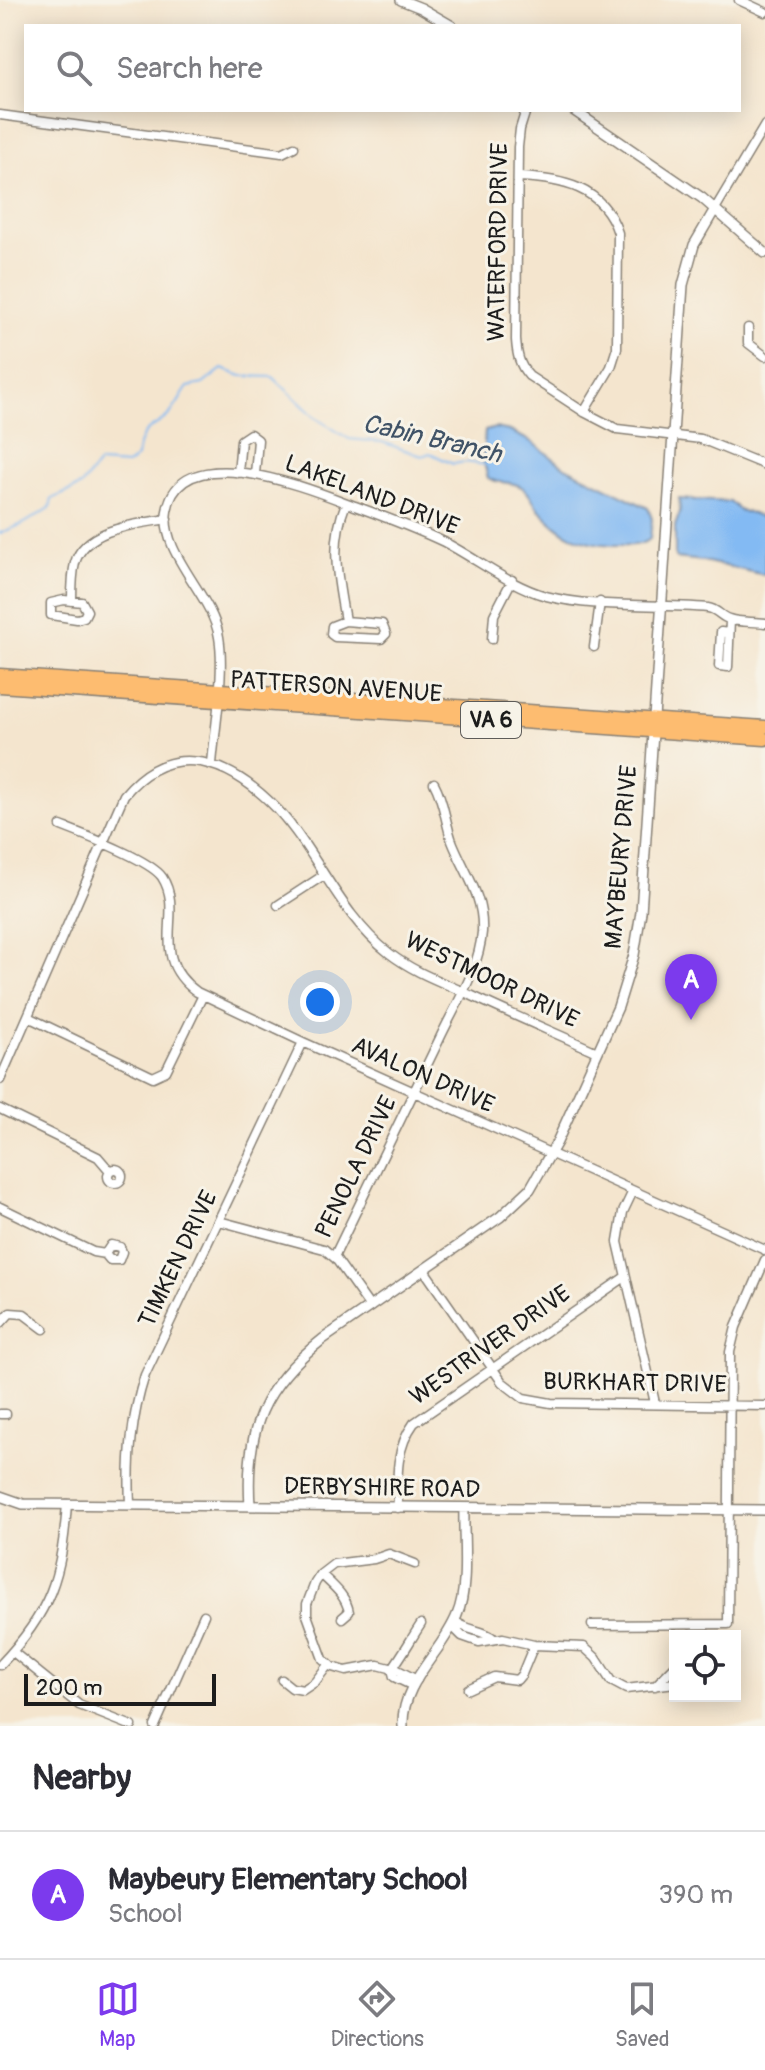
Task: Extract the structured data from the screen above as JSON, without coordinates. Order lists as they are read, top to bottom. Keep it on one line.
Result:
{"streets":{"main road":["PATTERSON AVENUE","VA 6"],"street":["WATERFORD DRIVE","LAKELAND DRIVE","MAYBEURY DRIVE","WESTMOOR DRIVE","AVALON DRIVE","PENOLA DRIVE","TIMKEN DRIVE","WESTRIVER DRIVE","BURKHART DRIVE","DERBYSHIRE ROAD"]},"crossings":[["LAKELAND DRIVE","MAYBEURY DRIVE"],["PATTERSON AVENUE","MAYBEURY DRIVE"],["MAYBEURY DRIVE","WESTMOOR DRIVE"],["MAYBEURY DRIVE","AVALON DRIVE"],["MAYBEURY DRIVE","BURKHART DRIVE"],["MAYBEURY DRIVE","DERBYSHIRE ROAD"],["WESTMOOR DRIVE","PENOLA DRIVE"],["AVALON DRIVE","PENOLA DRIVE"],["AVALON DRIVE","TIMKEN DRIVE"],["TIMKEN DRIVE","DERBYSHIRE ROAD"],["WESTRIVER DRIVE","BURKHART DRIVE"],["WESTRIVER DRIVE","DERBYSHIRE ROAD"]],"water":["Cabin Branch"],"scale_bar":"200 m","page":{"search":"Search here","pins":"A","scale":"200 m","heading":"Nearby","list":[{"mark":"A","name":"Maybeury Elementary School","note":"School","value":"390 m"}],"nav":["Map","Directions","Saved"]}}
